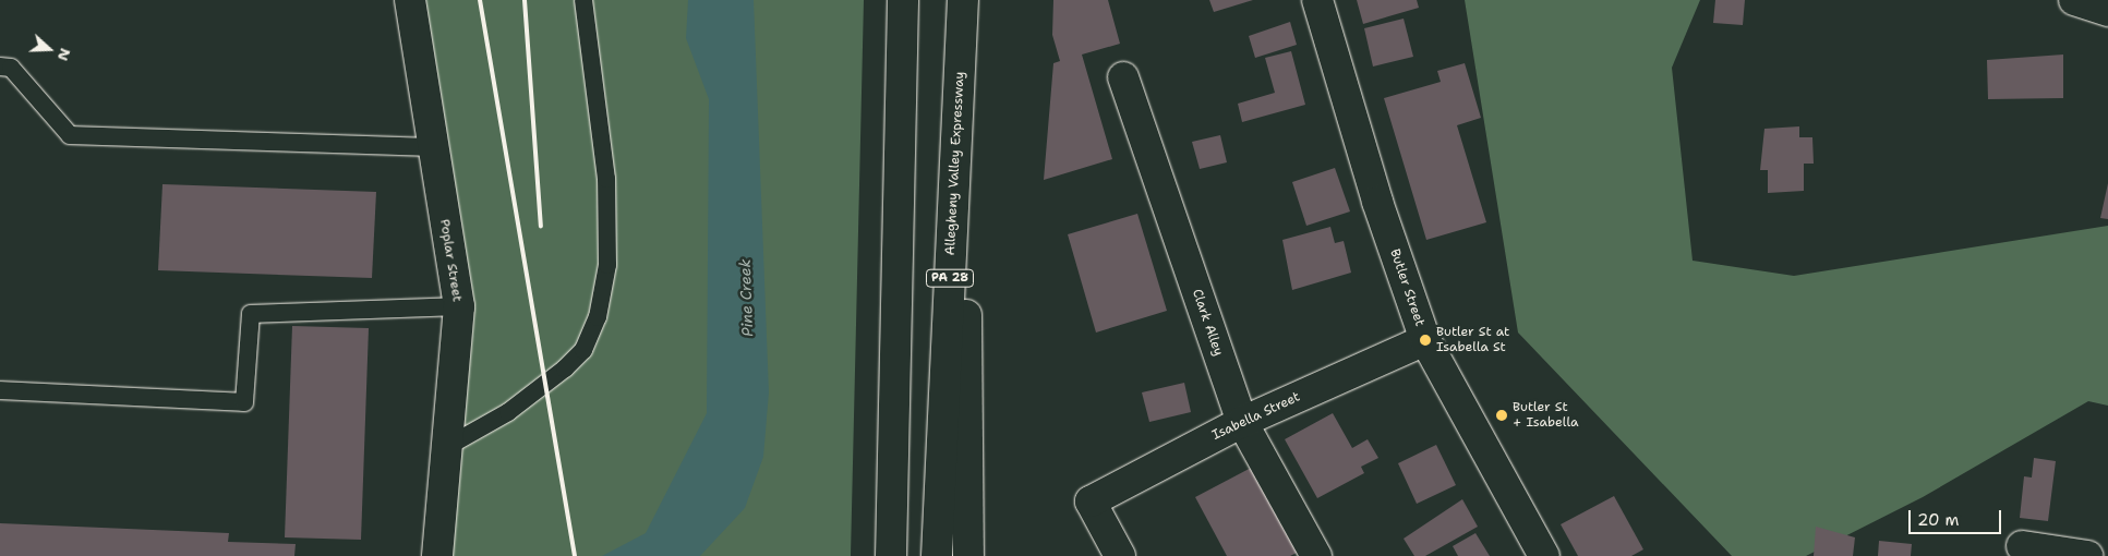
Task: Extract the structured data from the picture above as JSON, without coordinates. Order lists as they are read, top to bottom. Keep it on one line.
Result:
{"streets":{"main road":["Allegheny Valley Expressway","Poplar Street","PA 28","Butler Street","Clark Alley","Isabella Street"]},"crossings":[["Butler Street","Isabella Street"],["Clark Alley","Isabella Street"]],"water":["Pine Creek"],"places":["Butler St at Isabella St","Butler St + Isabella"],"scale_bar":"20 m","north":"right"}
